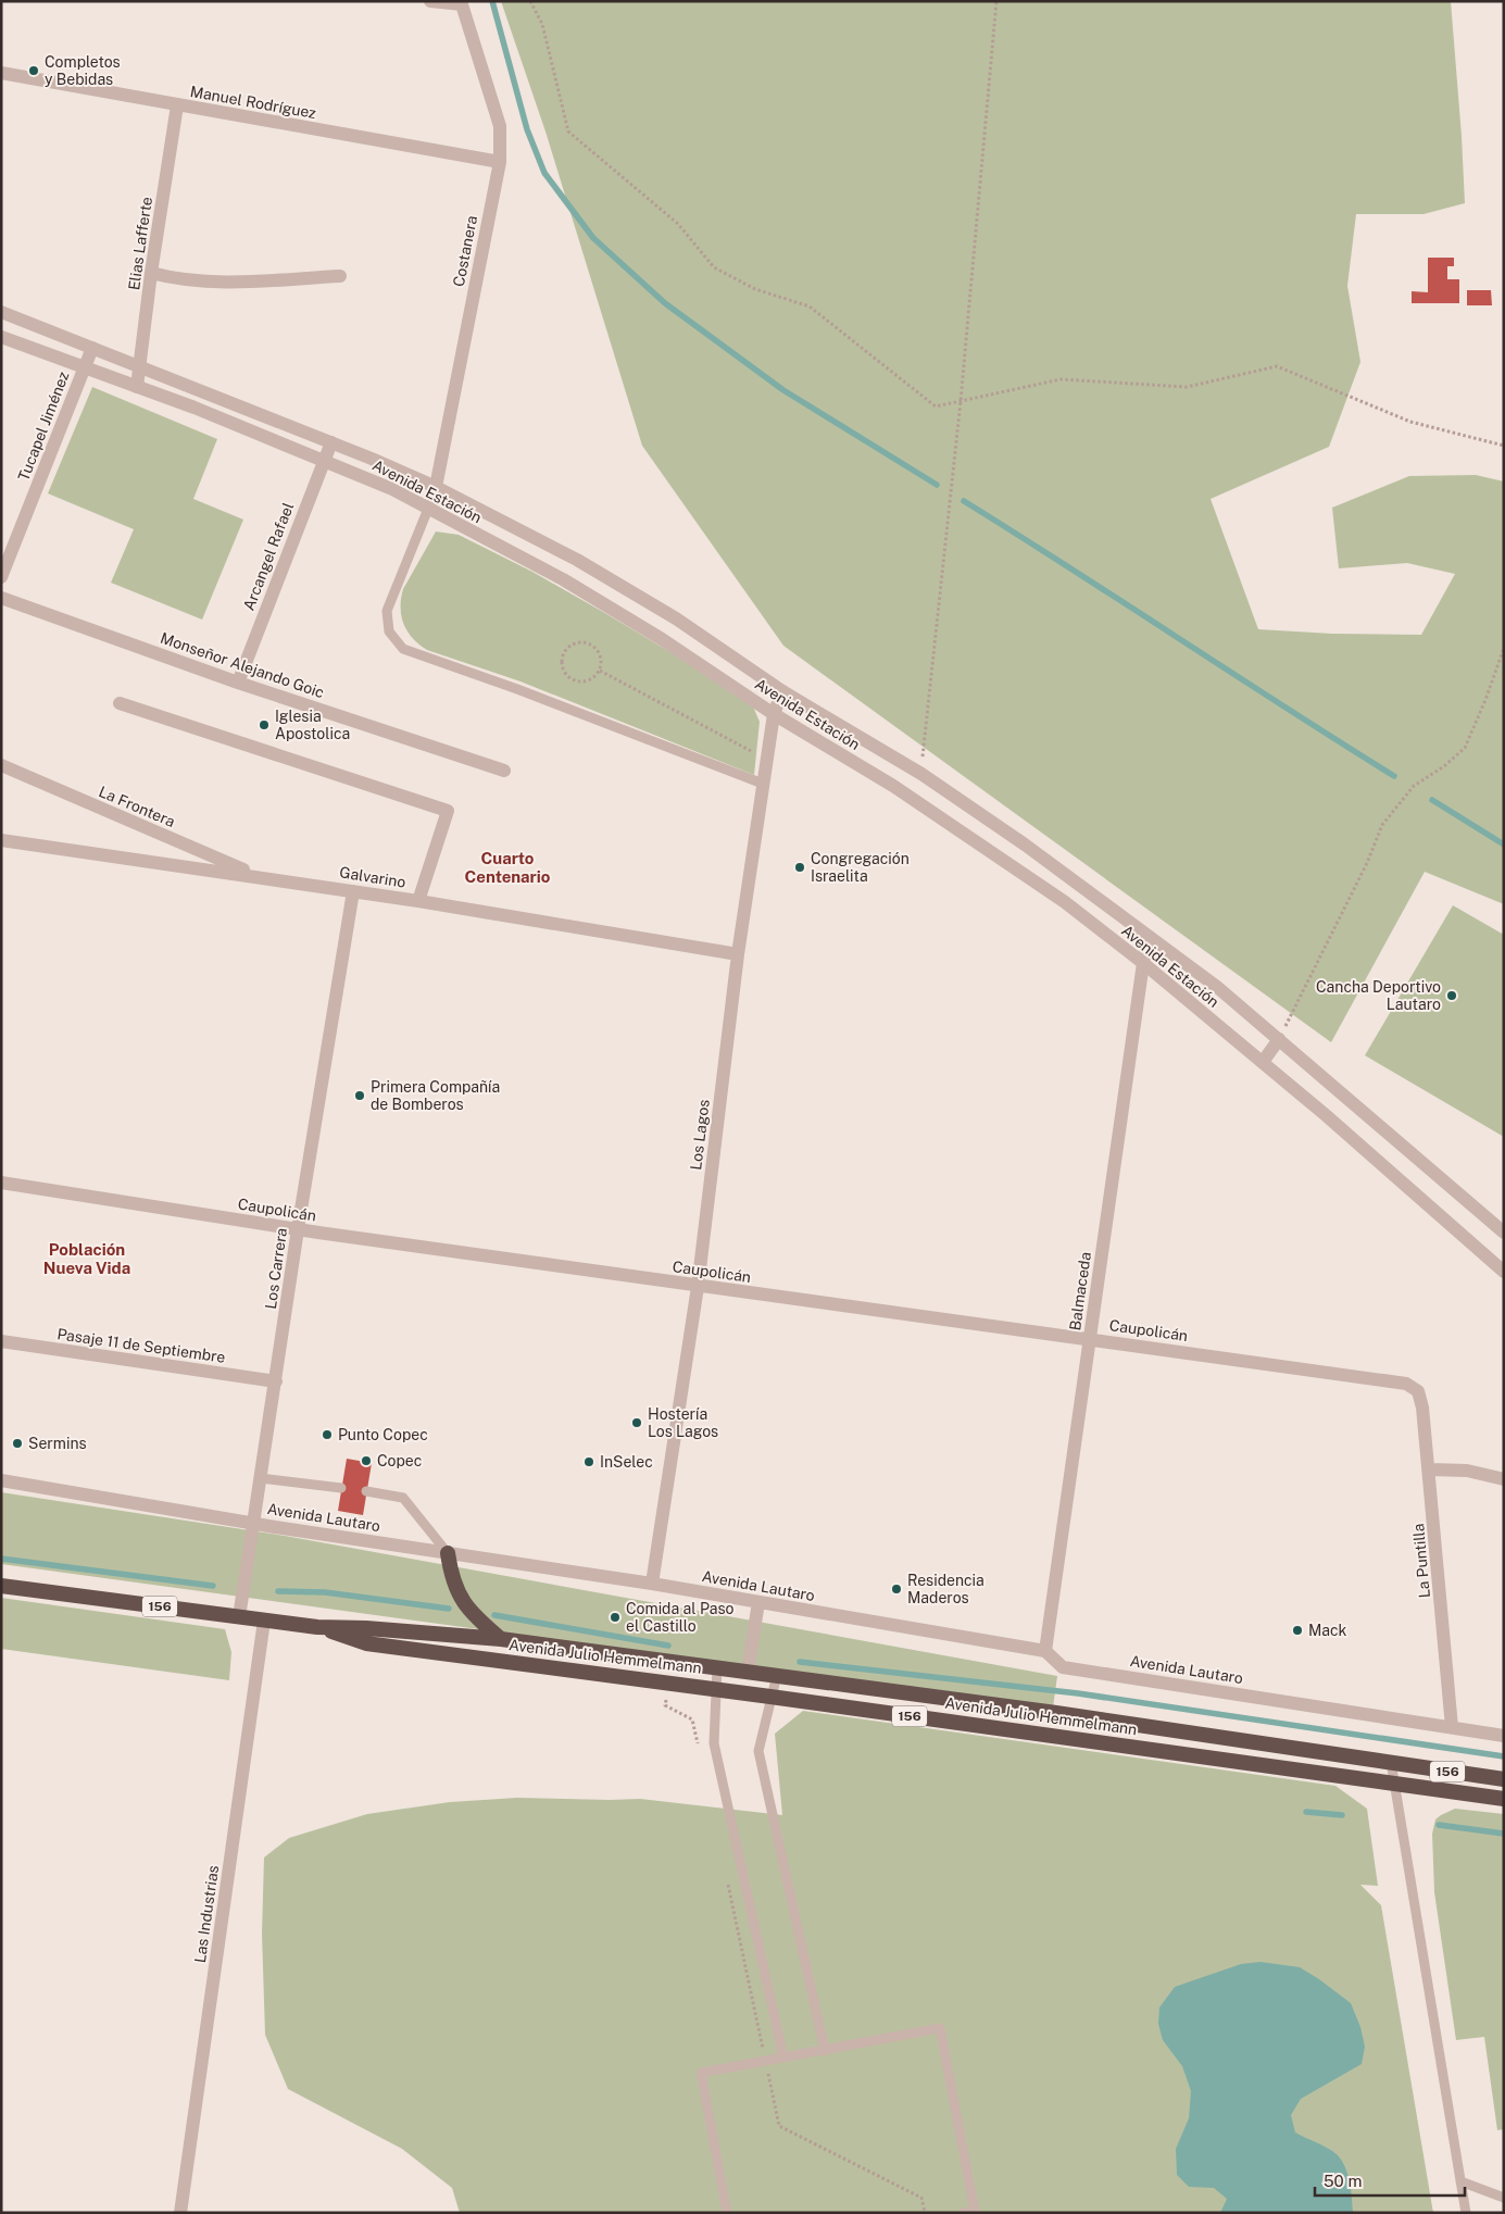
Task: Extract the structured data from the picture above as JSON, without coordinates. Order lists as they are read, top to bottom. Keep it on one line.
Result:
{"streets":{"highway":["156","Avenida Julio Hemmelmann"],"street":["Manuel Rodríguez","Elias Lafferte","Costanera","Tucapel Jiménez","Avenida Estación","Arcangel Rafael","Monseñor Alejando Goic","La Frontera","Galvarino","Los Lagos","Caupolicán","Los Carrera","Balmaceda","Pasaje 11 de Septiembre","Avenida Lautaro","La Puntilla","Las Industrias"]},"crossings":[["Manuel Rodríguez","Elias Lafferte"],["Manuel Rodríguez","Costanera"],["Elias Lafferte","Avenida Estación"],["Costanera","Avenida Estación"],["Tucapel Jiménez","Avenida Estación"],["Avenida Estación","Arcangel Rafael"],["Avenida Estación","Los Lagos"],["Avenida Estación","Balmaceda"],["Arcangel Rafael","Monseñor Alejando Goic"],["La Frontera","Galvarino"],["Galvarino","Los Lagos"],["Galvarino","Los Carrera"],["Los Lagos","Caupolicán"],["Los Lagos","Avenida Lautaro"],["Caupolicán","Los Carrera"],["Caupolicán","Balmaceda"],["Caupolicán","La Puntilla"],["Los Carrera","Pasaje 11 de Septiembre"],["Los Carrera","Avenida Lautaro"],["Los Carrera","Avenida Julio Hemmelmann"],["Balmaceda","Avenida Lautaro"],["Avenida Lautaro","La Puntilla"],["Avenida Julio Hemmelmann","Las Industrias"]],"districts":["Cuarto Centenario","Población Nueva Vida"],"places":["Completos y Bebidas","Iglesia Apostolica","Congregación Israelita","Cancha Deportivo Lautaro","Primera Compañía de Bomberos","Hostería Los Lagos","Punto Copec","Sermins","Copec","InSelec","Residencia Maderos","Comida al Paso el Castillo","Mack"],"scale_bar":"50 m"}
